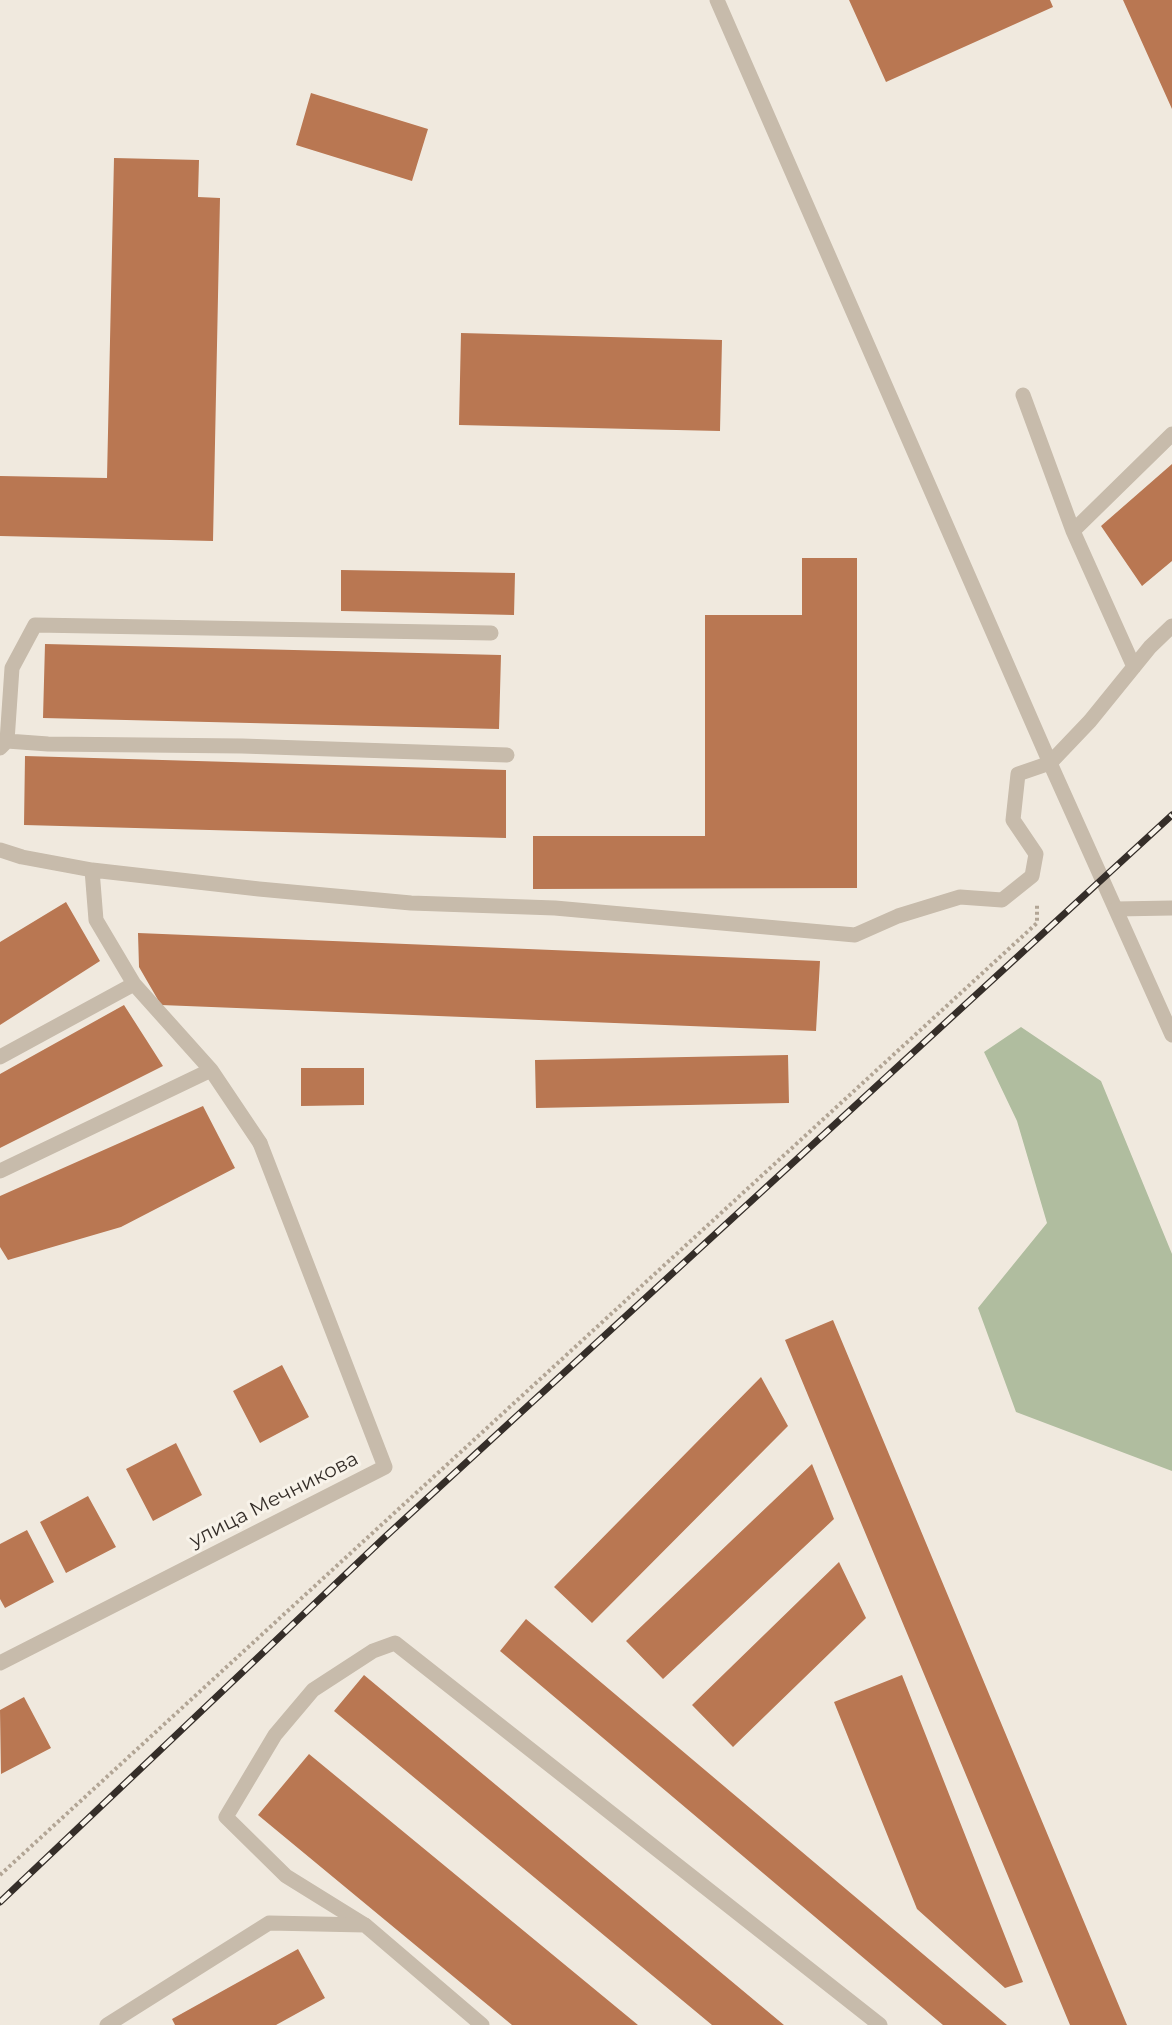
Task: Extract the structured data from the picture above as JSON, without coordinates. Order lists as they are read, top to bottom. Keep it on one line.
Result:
{"streets":{"street":["улица Мечникова"]}}
